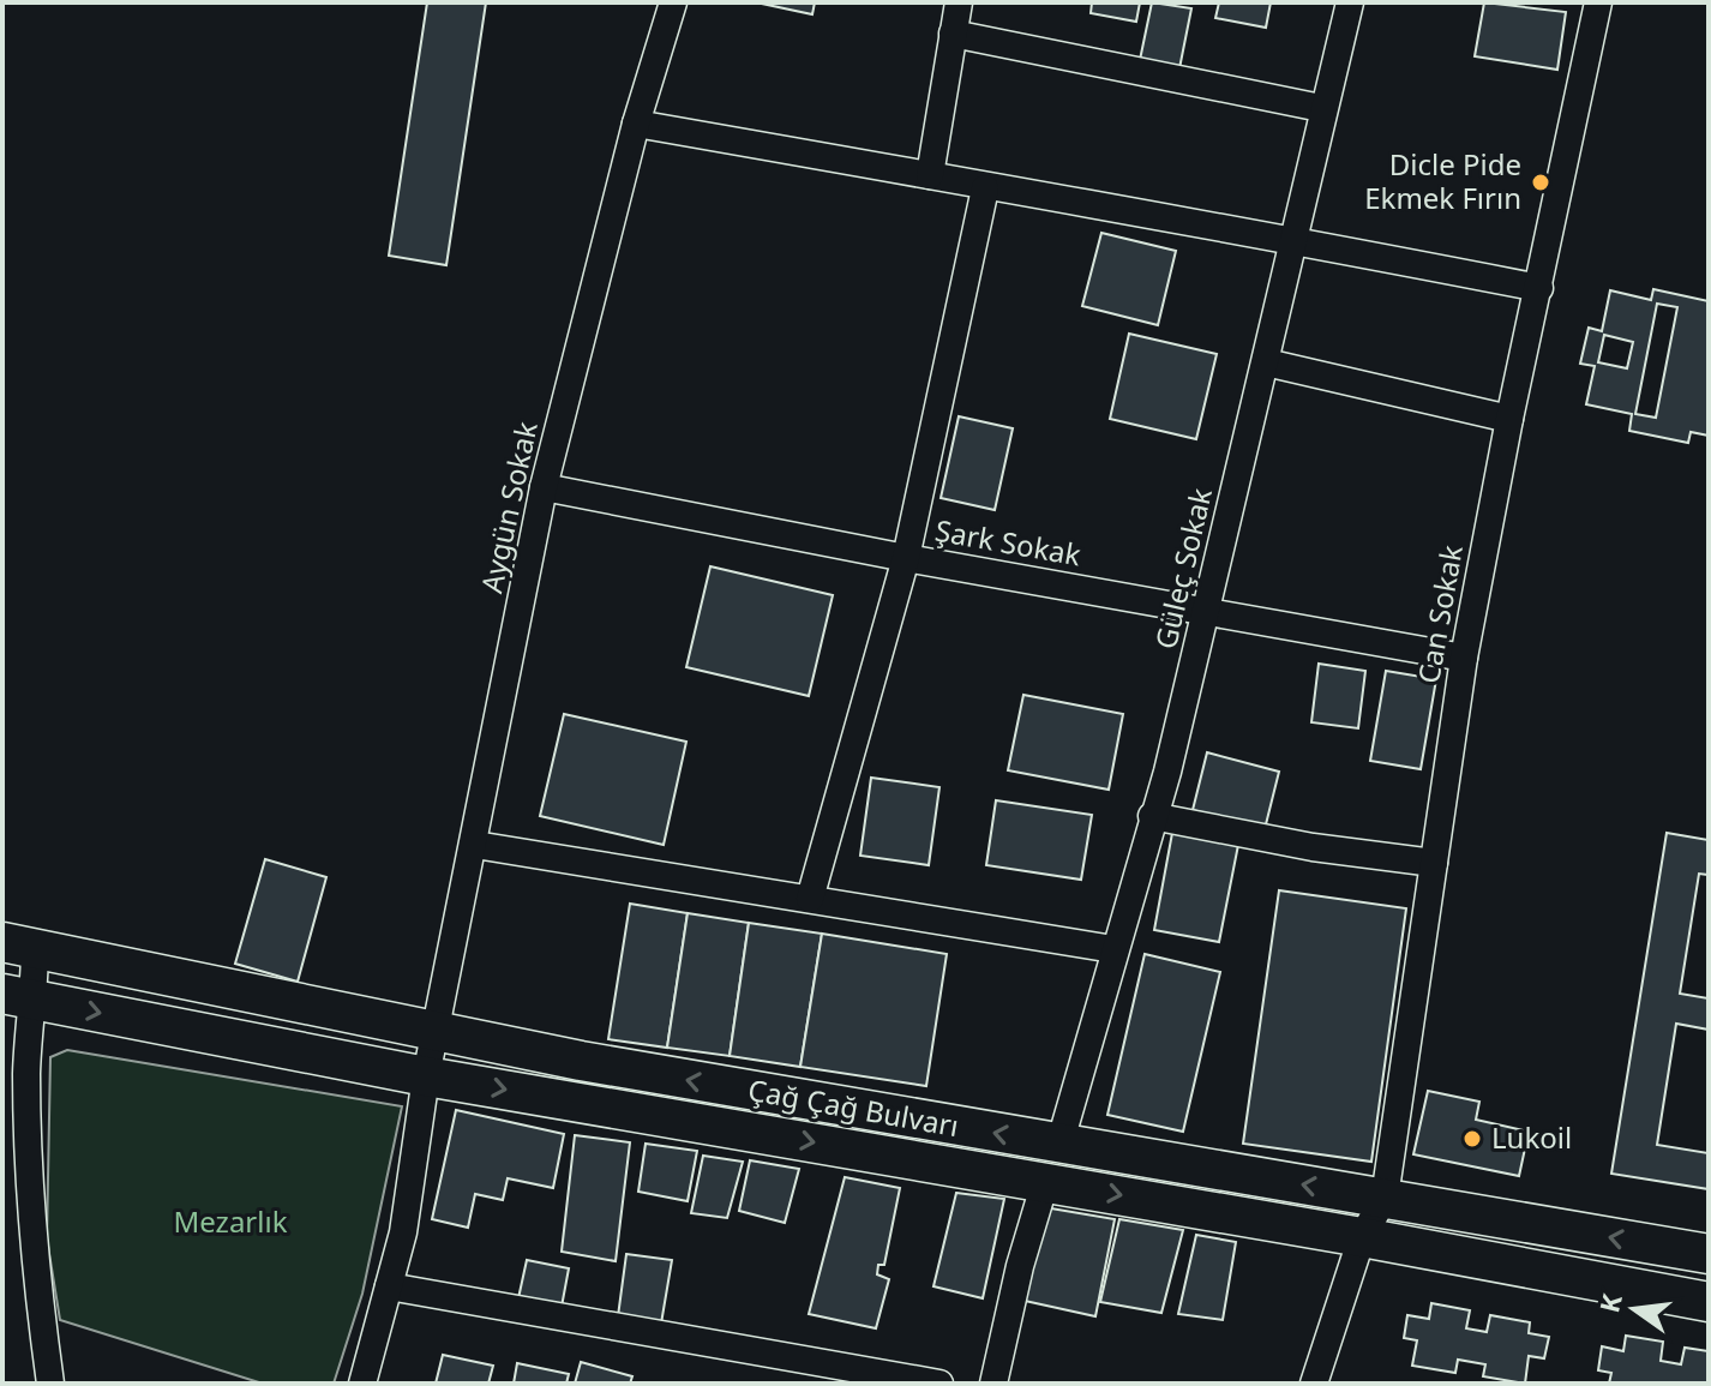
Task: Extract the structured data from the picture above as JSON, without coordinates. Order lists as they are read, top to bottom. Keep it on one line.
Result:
{"streets":{"main road":["Çağ Çağ Bulvarı"],"street":["Aygün Sokak","Şark Sokak","Güleç Sokak","Can Sokak"]},"crossings":[["Aygün Sokak","Şark Sokak"],["Aygün Sokak","Çağ Çağ Bulvarı"],["Şark Sokak","Güleç Sokak"],["Şark Sokak","Can Sokak"],["Güleç Sokak","Çağ Çağ Bulvarı"],["Can Sokak","Çağ Çağ Bulvarı"]],"parks":["Mezarlık"],"places":["Dicle Pide Ekmek Fırın","Lukoil"],"north":"left"}
